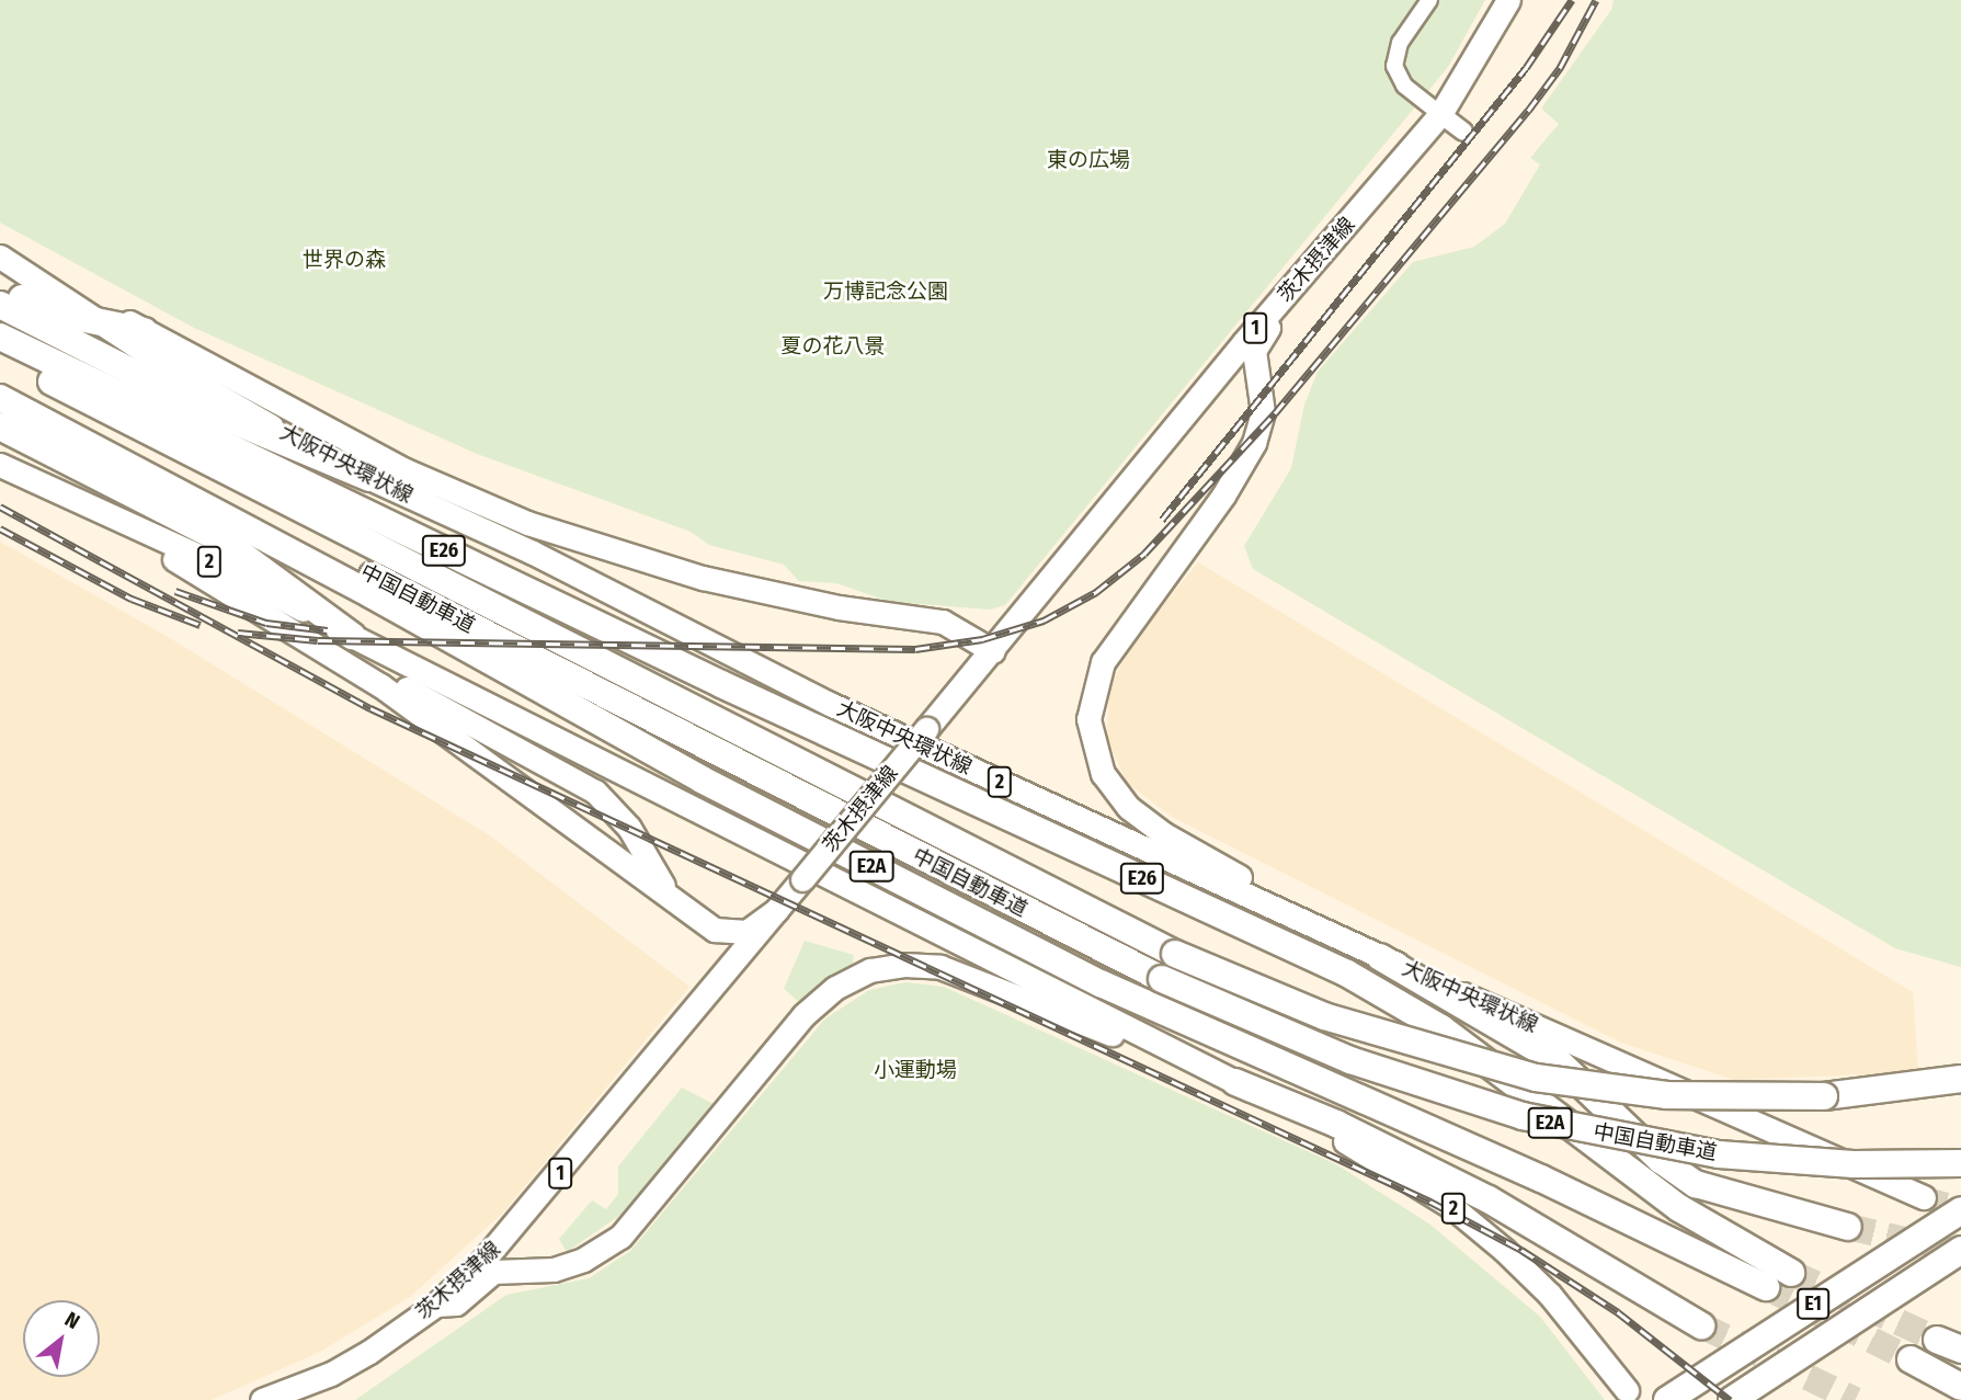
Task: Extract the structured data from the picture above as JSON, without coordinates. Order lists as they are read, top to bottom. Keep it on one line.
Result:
{"streets":{"highway":["E26","中国自動車道","E2A","E1"],"main road":["茨木摂津線","1","大阪中央環状線","2"]},"parks":["東の広場","世界の森","万博記念公園","夏の花八景","小運動場"],"north":"top right"}
